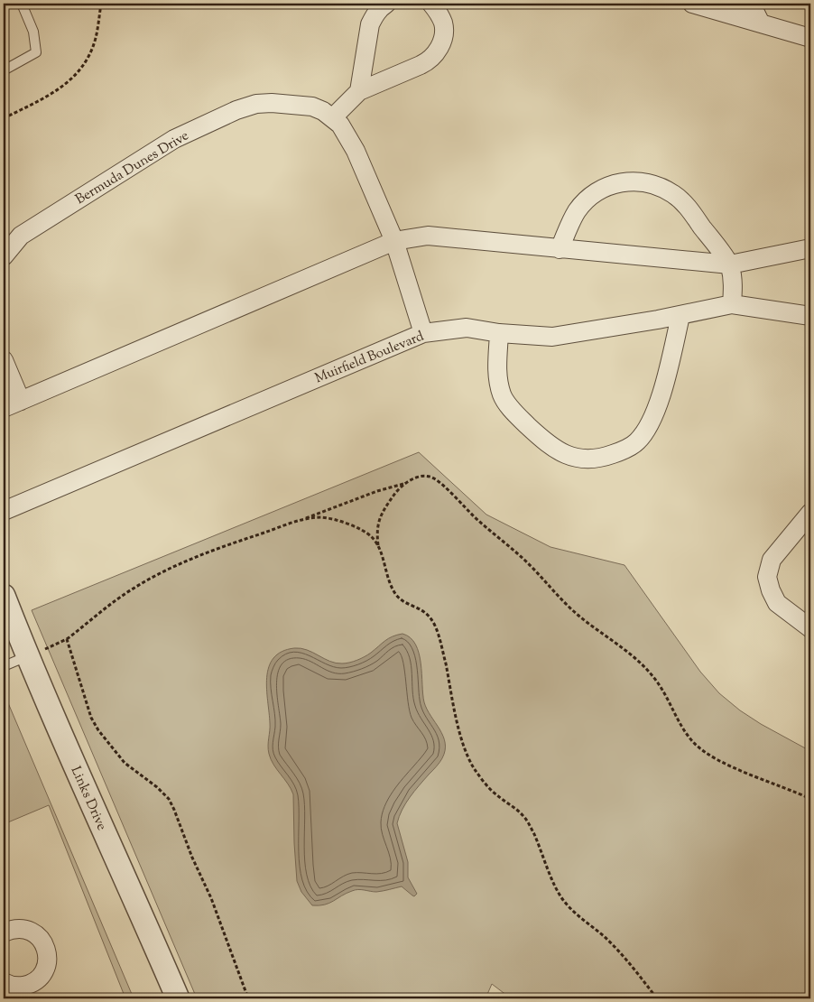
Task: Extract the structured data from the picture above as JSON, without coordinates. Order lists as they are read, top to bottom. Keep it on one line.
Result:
{"streets":{"street":["Bermuda Dunes Drive","Muirfield Boulevard","Links Drive"]},"crossings":[["Bermuda Dunes Drive","Muirfield Boulevard"]]}
